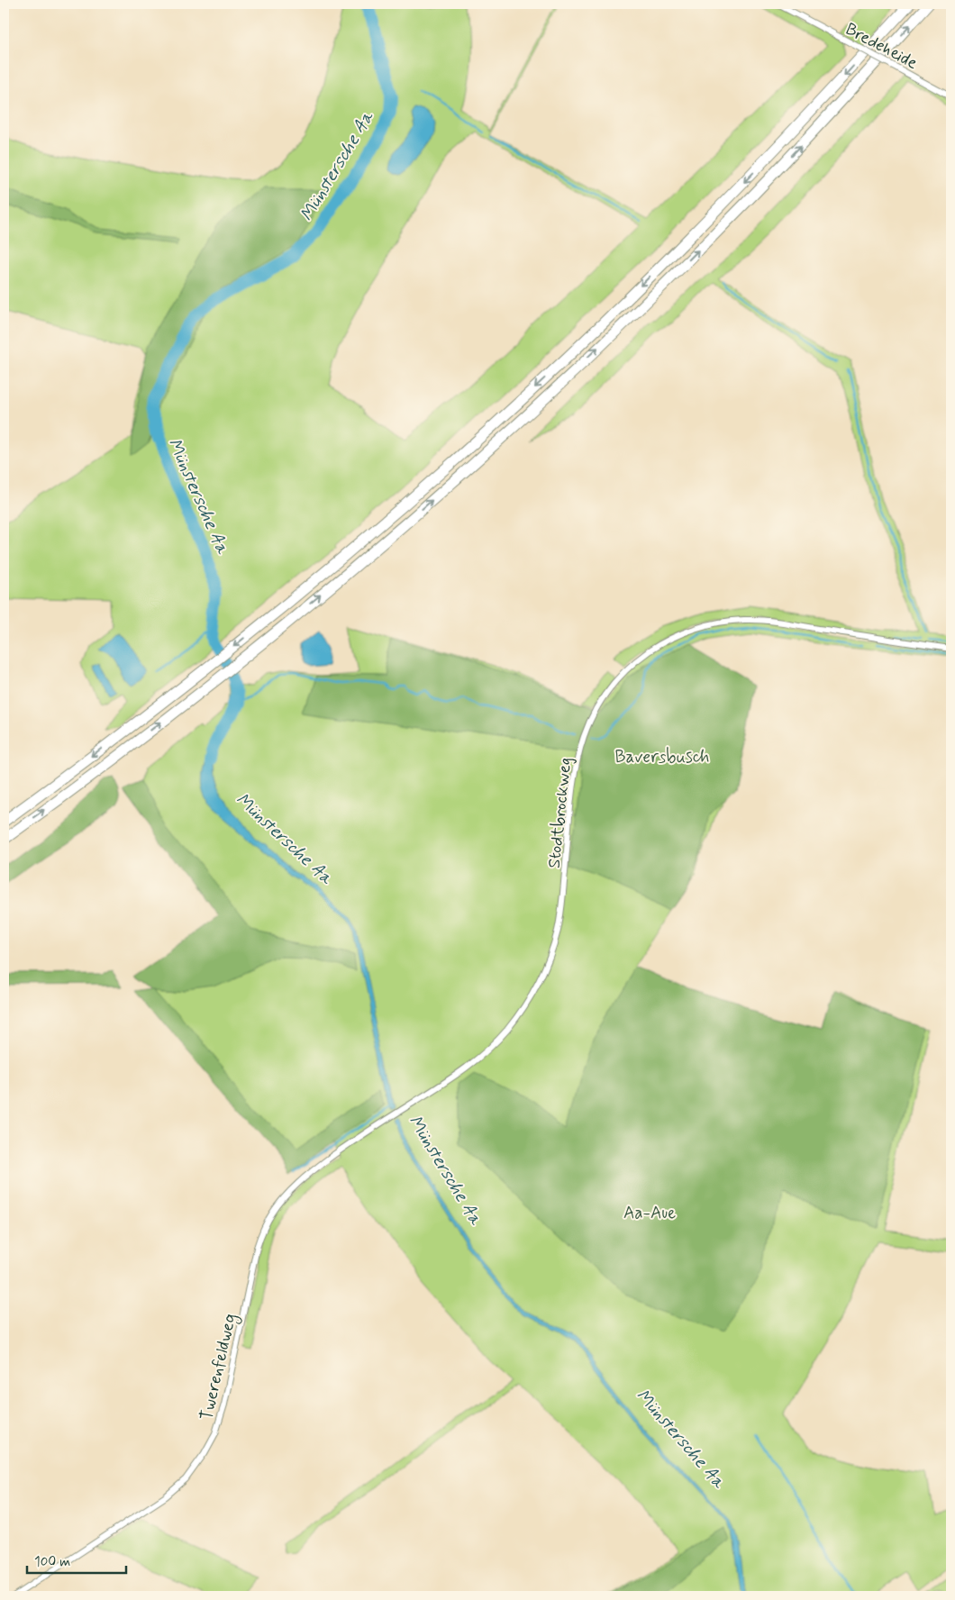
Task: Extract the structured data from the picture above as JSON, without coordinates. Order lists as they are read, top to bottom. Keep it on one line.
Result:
{"streets":{"street":["Bredeheide","Stodtbrockweg","Twerenfeldweg"]},"crossings":[["Stodtbrockweg","Twerenfeldweg"]],"water":["Münstersche Aa"],"parks":["Baversbusch","Aa-Aue"],"scale_bar":"100 m"}
